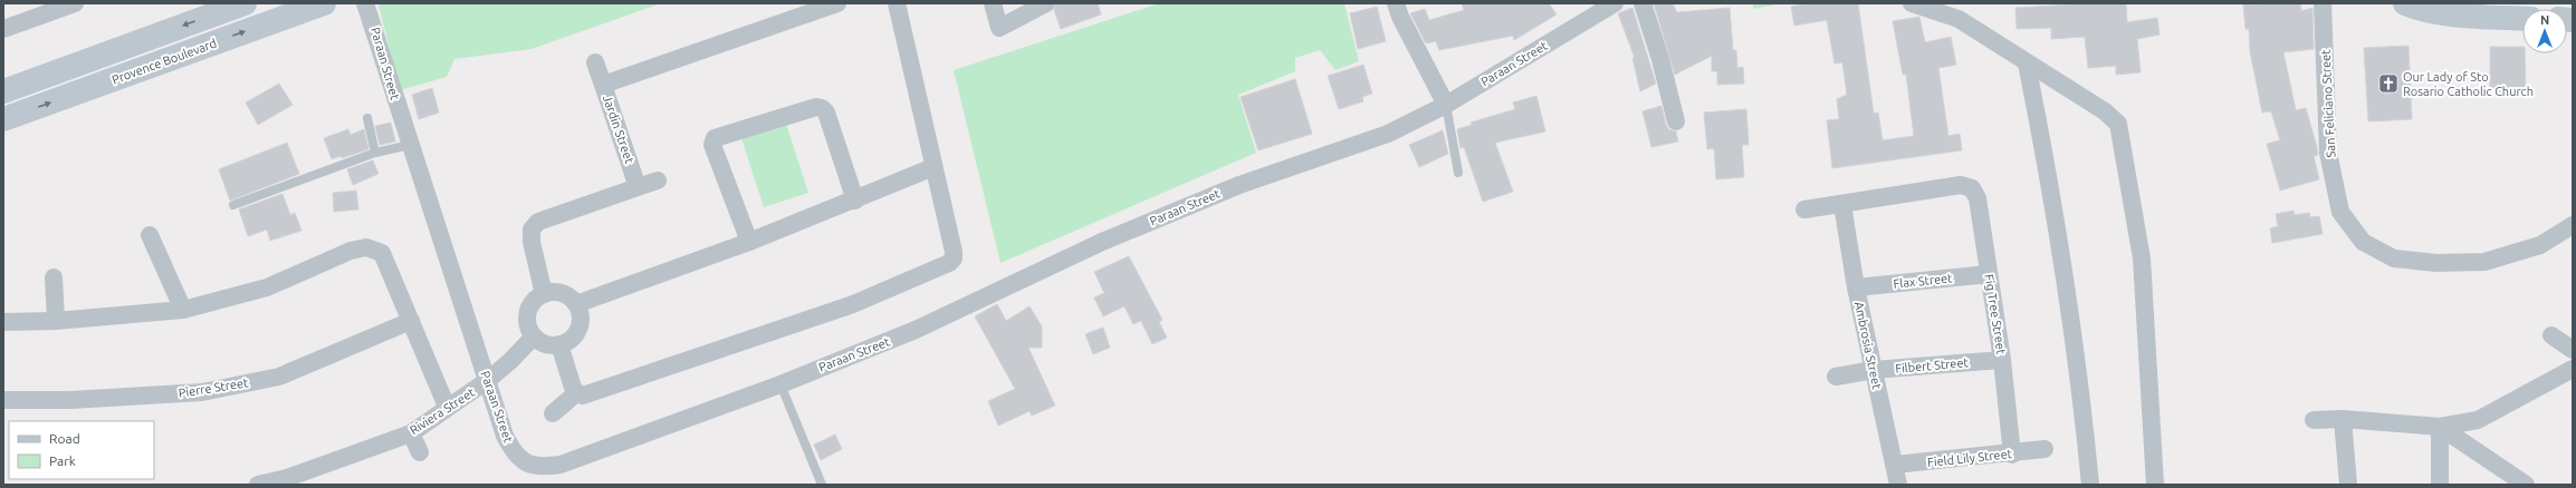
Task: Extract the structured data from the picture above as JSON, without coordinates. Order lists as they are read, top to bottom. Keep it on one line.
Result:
{"streets":{"street":["Provence Boulevard","Paraan Street","San Feliciano Street","Jardin Street","Flax Street","Fig Tree Street","Ambrosia Street","Filbert Street","Pierre Street","Riviera Street","Field Lily Street"]},"crossings":[["Paraan Street","Riviera Street"],["Flax Street","Fig Tree Street"],["Flax Street","Ambrosia Street"],["Fig Tree Street","Ambrosia Street"],["Fig Tree Street","Filbert Street"],["Fig Tree Street","Field Lily Street"],["Ambrosia Street","Filbert Street"],["Ambrosia Street","Field Lily Street"]],"places":{"church":["Our Lady of Sto Rosario Catholic Church"]},"legend":["Road","Park"],"north":"top"}
